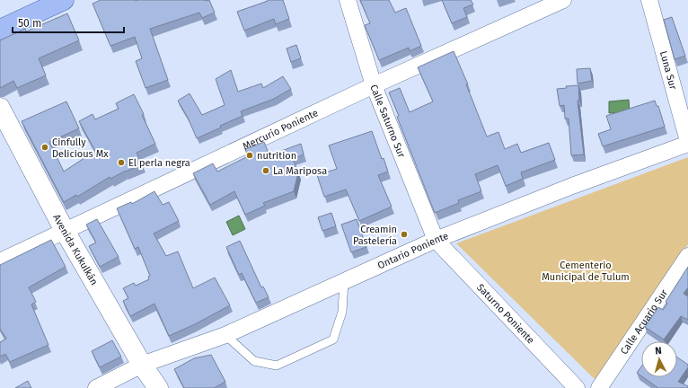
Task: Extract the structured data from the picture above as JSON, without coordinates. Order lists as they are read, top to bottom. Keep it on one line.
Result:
{"streets":{"street":["Luna Sur","Calle Saturno Sur","Mercurio Poniente","Avenida Kukulkán","Ontario Poniente","Saturno Poniente","Calle Acuario Sur"]},"crossings":[["Calle Saturno Sur","Mercurio Poniente"],["Calle Saturno Sur","Ontario Poniente"],["Calle Saturno Sur","Saturno Poniente"],["Mercurio Poniente","Avenida Kukulkán"],["Avenida Kukulkán","Ontario Poniente"],["Ontario Poniente","Saturno Poniente"]],"parks":["Cementerio Municipal de Tulum"],"places":["Cinfully Delicious Mx","nutrition","El perla negra","La Mariposa","Creamin Pastelería"],"scale_bar":"50 m","north":"top"}
